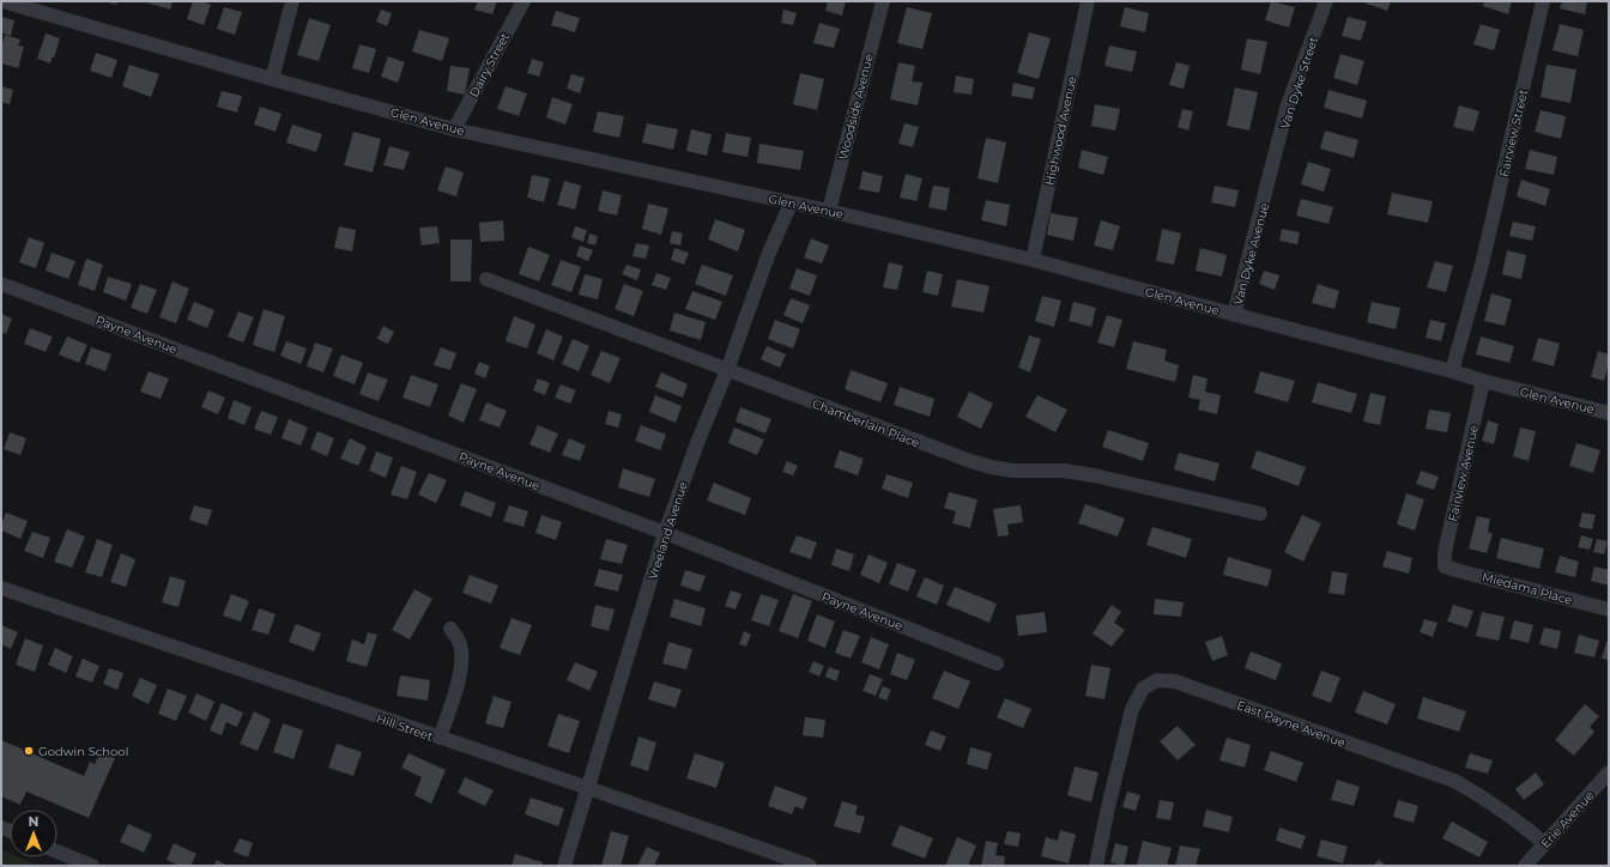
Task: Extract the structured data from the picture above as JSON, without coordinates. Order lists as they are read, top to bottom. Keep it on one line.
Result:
{"streets":{"street":["Dairy Street","Van Dyke Street","Woodside Avenue","Glen Avenue","Highwood Avenue","Fairview Street","Van Dyke Avenue","Payne Avenue","Chamberlain Place","Fairview Avenue","Vreeland Avenue","Miedama Place","East Payne Avenue","Hill Street","Erie Avenue"]},"crossings":[["Dairy Street","Glen Avenue"],["Van Dyke Street","Van Dyke Avenue"],["Woodside Avenue","Glen Avenue"],["Glen Avenue","Highwood Avenue"],["Glen Avenue","Fairview Street"],["Glen Avenue","Van Dyke Avenue"],["Glen Avenue","Fairview Avenue"],["Glen Avenue","Vreeland Avenue"],["Payne Avenue","Vreeland Avenue"],["Chamberlain Place","Vreeland Avenue"],["Fairview Avenue","Miedama Place"],["Vreeland Avenue","Hill Street"],["East Payne Avenue","Erie Avenue"]],"places":["Godwin School"],"north":"top"}
